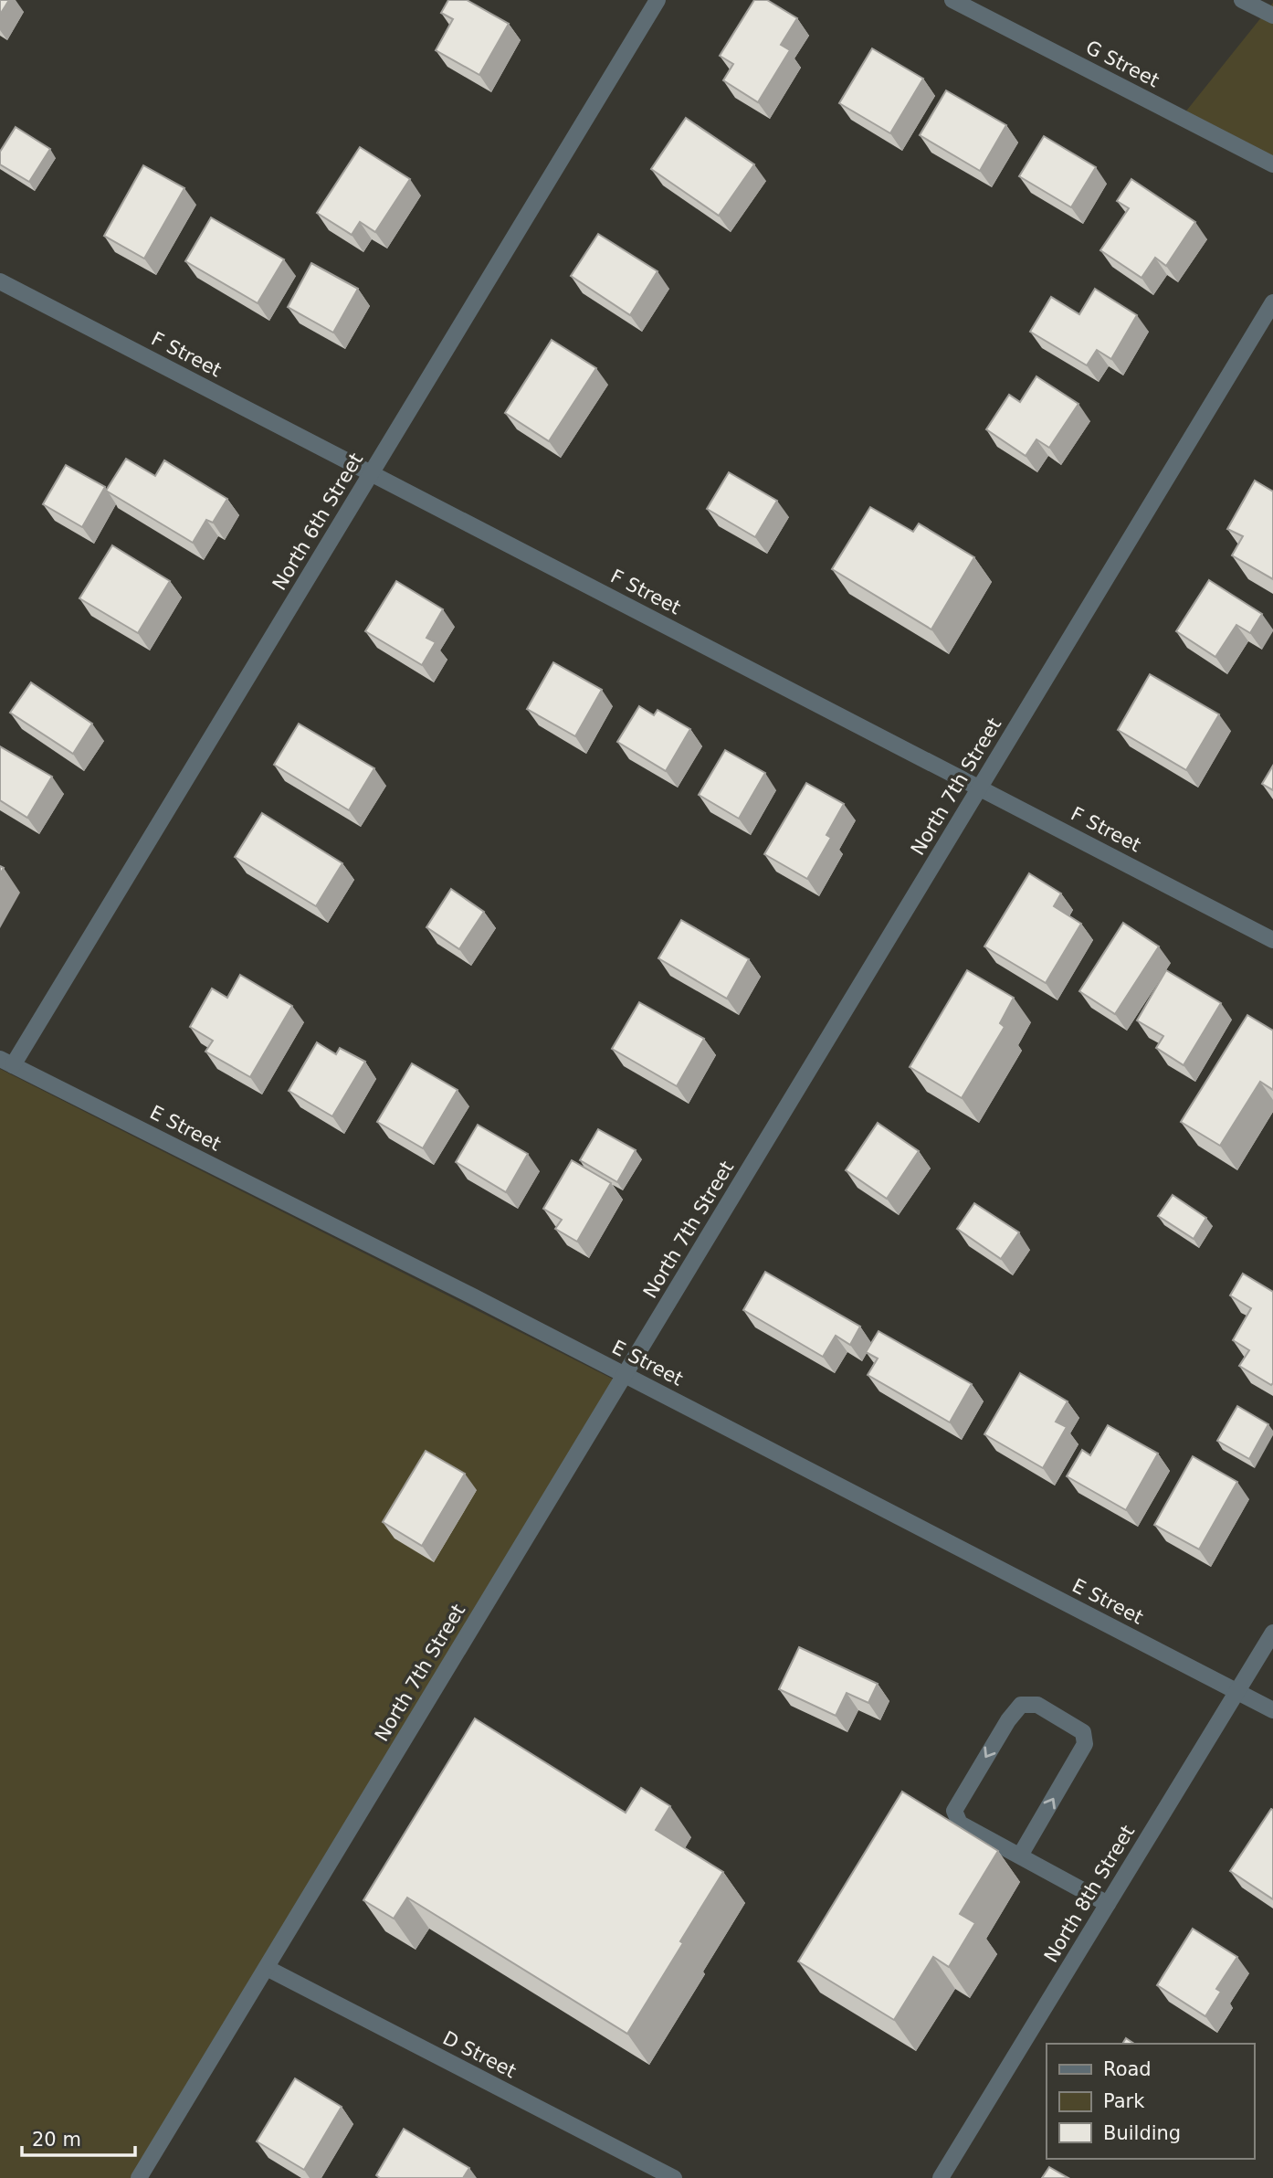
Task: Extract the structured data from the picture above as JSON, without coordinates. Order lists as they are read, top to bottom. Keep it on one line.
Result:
{"streets":{"street":["G Street","F Street","North 6th Street","North 7th Street","E Street","North 8th Street","D Street"]},"crossings":[["F Street","North 6th Street"],["F Street","North 7th Street"],["North 6th Street","E Street"],["North 7th Street","E Street"],["North 7th Street","D Street"],["E Street","North 8th Street"]],"legend":["Road","Park","Building"],"scale_bar":"20 m"}
